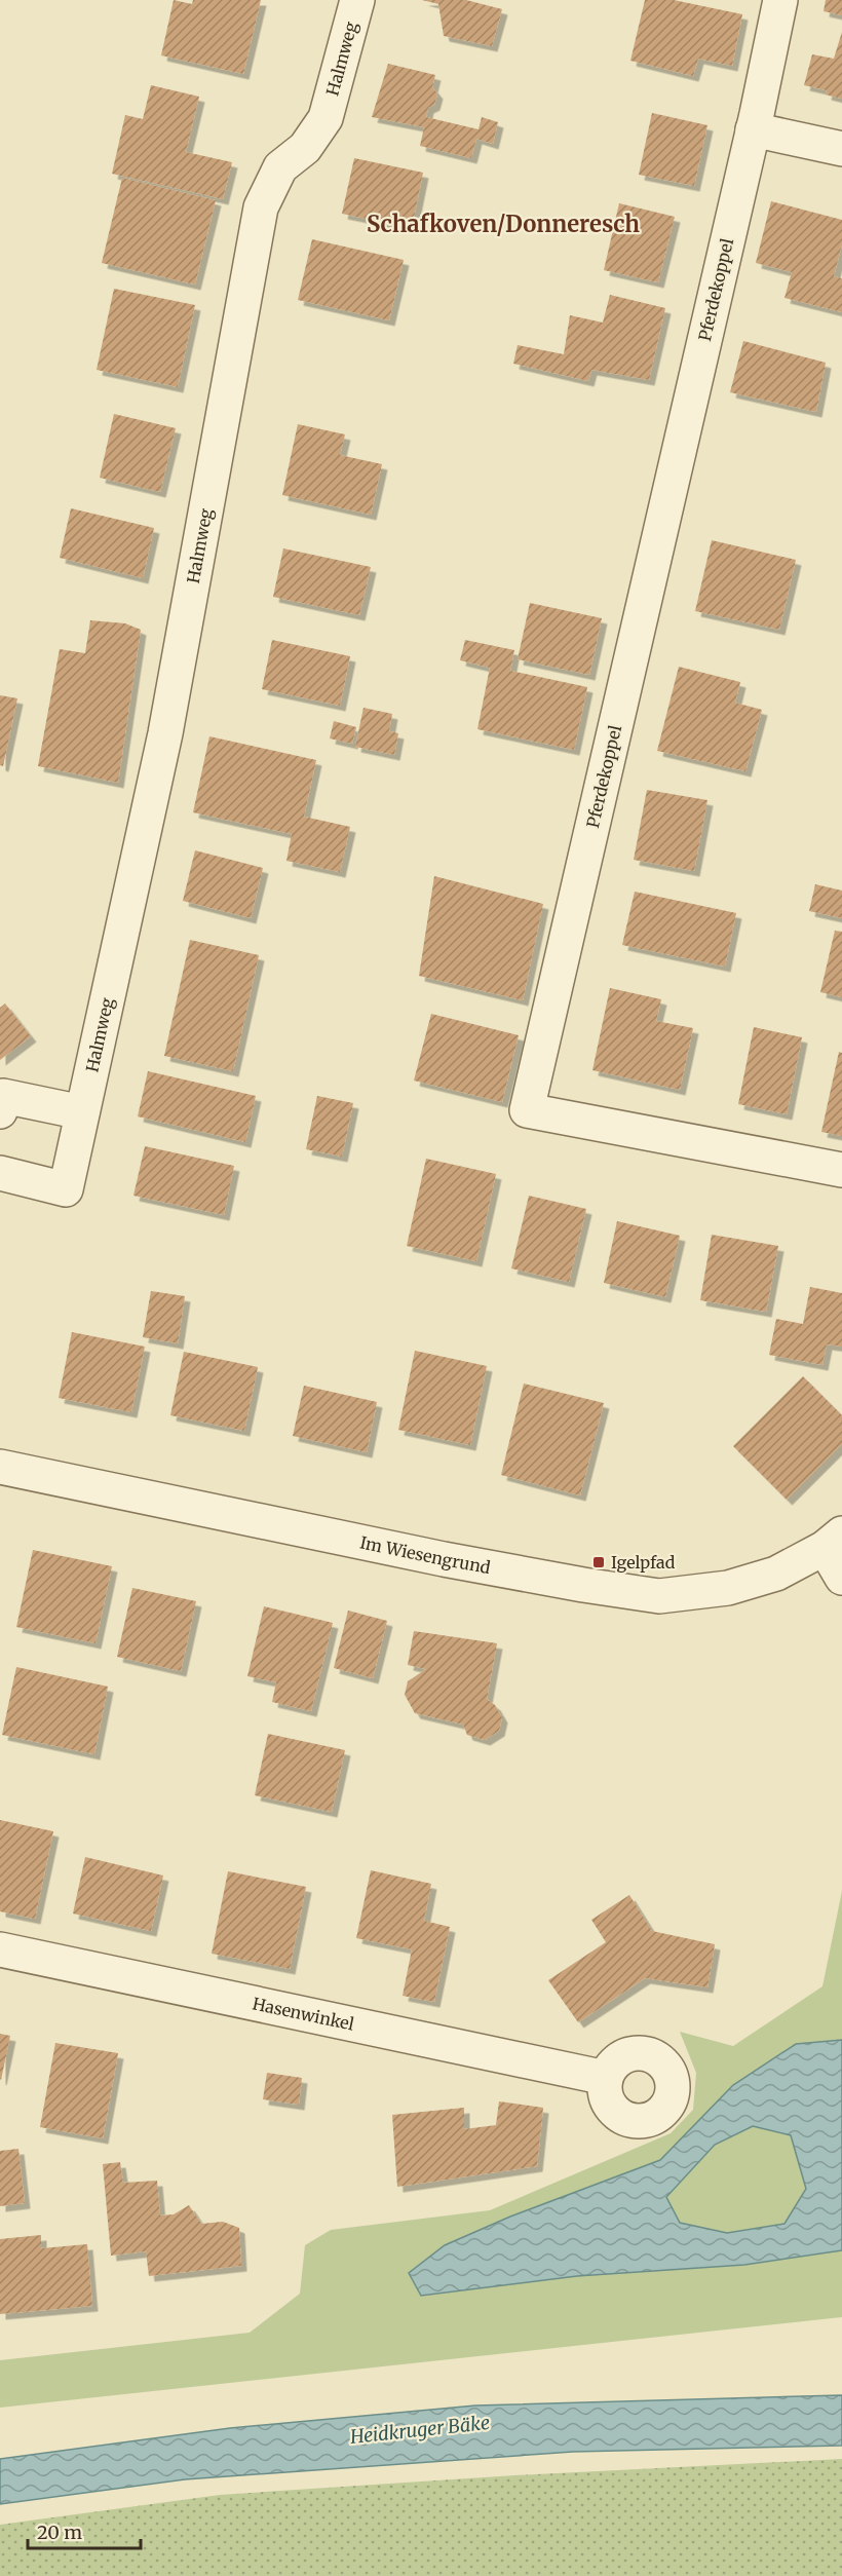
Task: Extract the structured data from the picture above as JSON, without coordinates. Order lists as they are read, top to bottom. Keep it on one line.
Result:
{"streets":{"street":["Halmweg","Pferdekoppel","Im Wiesengrund","Hasenwinkel"]},"districts":["Schafkoven/Donneresch"],"water":["Heidkruger Bäke"],"places":{"transit":["Igelpfad"]},"scale_bar":"20 m"}
